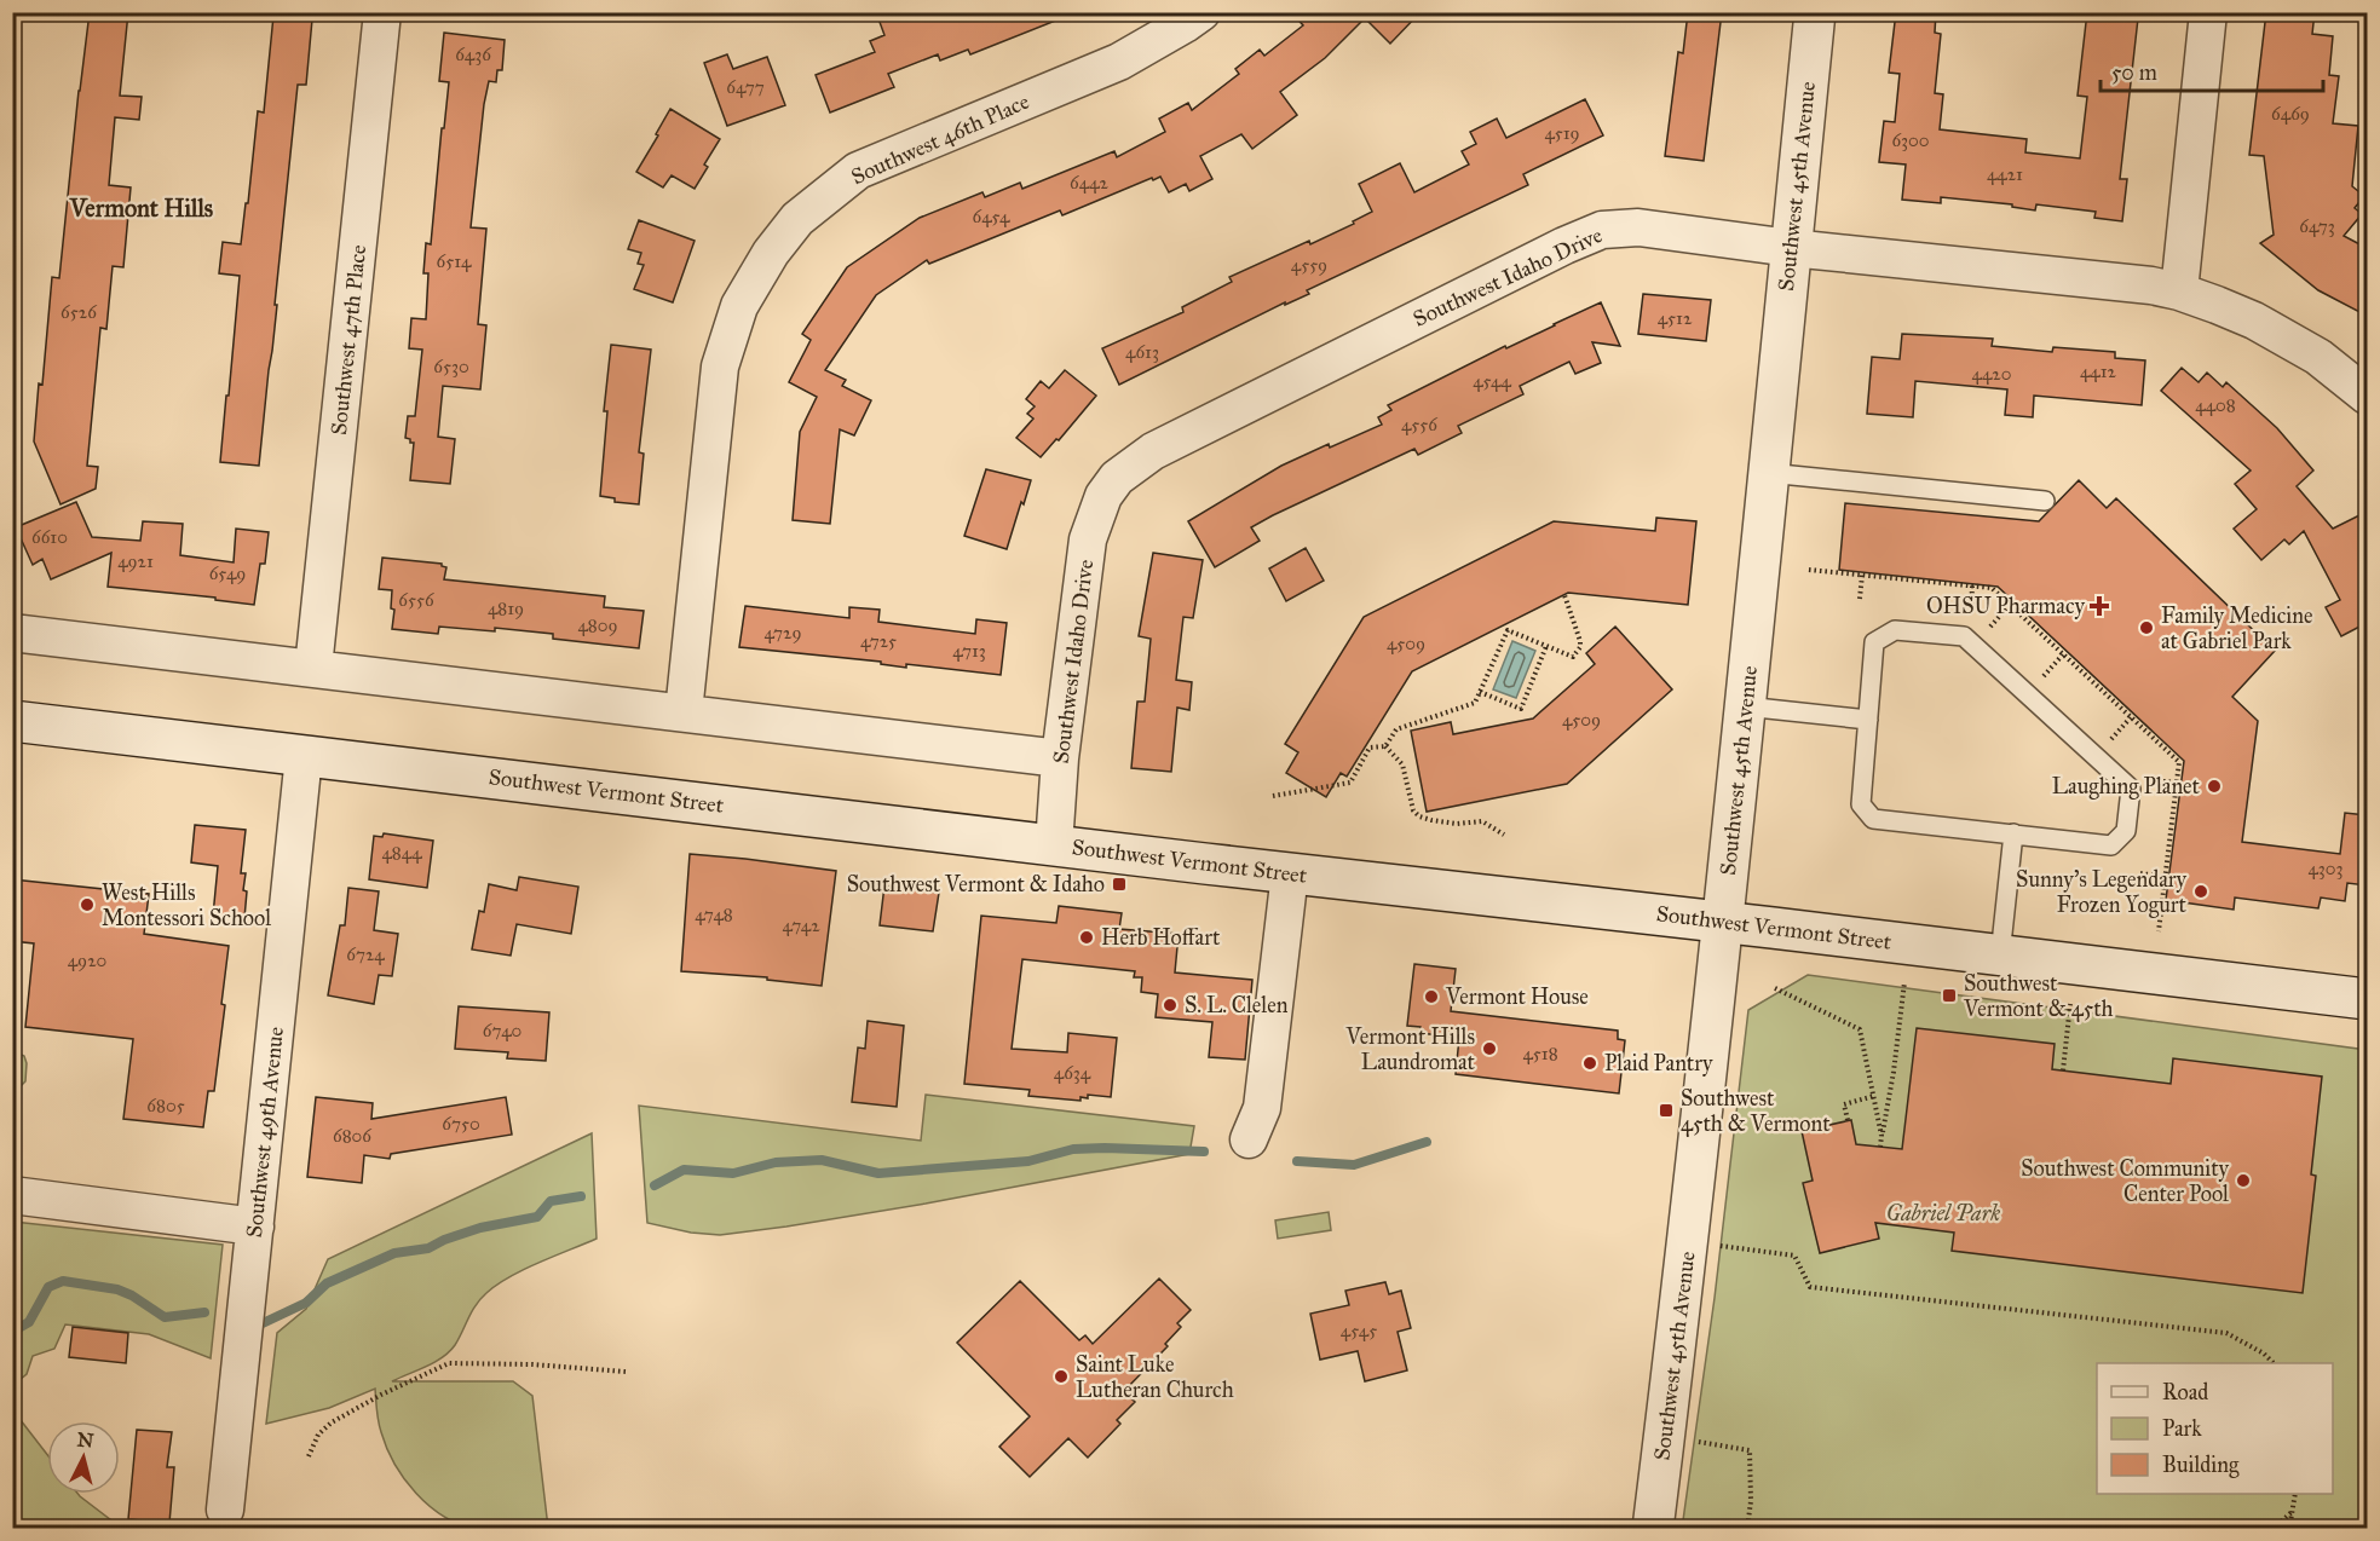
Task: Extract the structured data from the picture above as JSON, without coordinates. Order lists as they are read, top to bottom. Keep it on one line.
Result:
{"streets":{"main road":["Southwest 45th Avenue","Southwest Vermont Street"],"street":["Southwest 46th Place","Southwest Idaho Drive","Southwest 47th Place","Southwest 49th Avenue"]},"crossings":[["Southwest 45th Avenue","Southwest Idaho Drive"],["Southwest 45th Avenue","Southwest Vermont Street"],["Southwest Idaho Drive","Southwest Vermont Street"],["Southwest Vermont Street","Southwest 49th Avenue"]],"districts":["Vermont Hills"],"parks":["Gabriel Park"],"places":{"health":["OHSU Pharmacy"],"other":["Family Medicine at Gabriel Park","Laughing Planet","Sunny's Legendary Frozen Yogurt","West Hills Montessori School","Herb Hoffart","Vermont House","S. L. Clelen","Vermont Hills Laundromat","Plaid Pantry","Southwest Community Center Pool","Saint Luke Lutheran Church"],"transit":["Southwest Vermont & Idaho","Southwest Vermont & 45th","Southwest 45th & Vermont"]},"house_numbers":["6436","6477","6469","4519","6300","4421","6442","6454","6473","6514","4559","6526","4512","4613","6530","4412","4420","4544","4408","4556","6610","4921","6549","6556","4819","4809","4729","4725","4509","4713","4509","4844","4303","4748","4742","6724","4920","6740","4518","4634","6805","6750","6806","4545"],"legend":["Road","Park","Building"],"scale_bar":"50 m","north":"top"}
